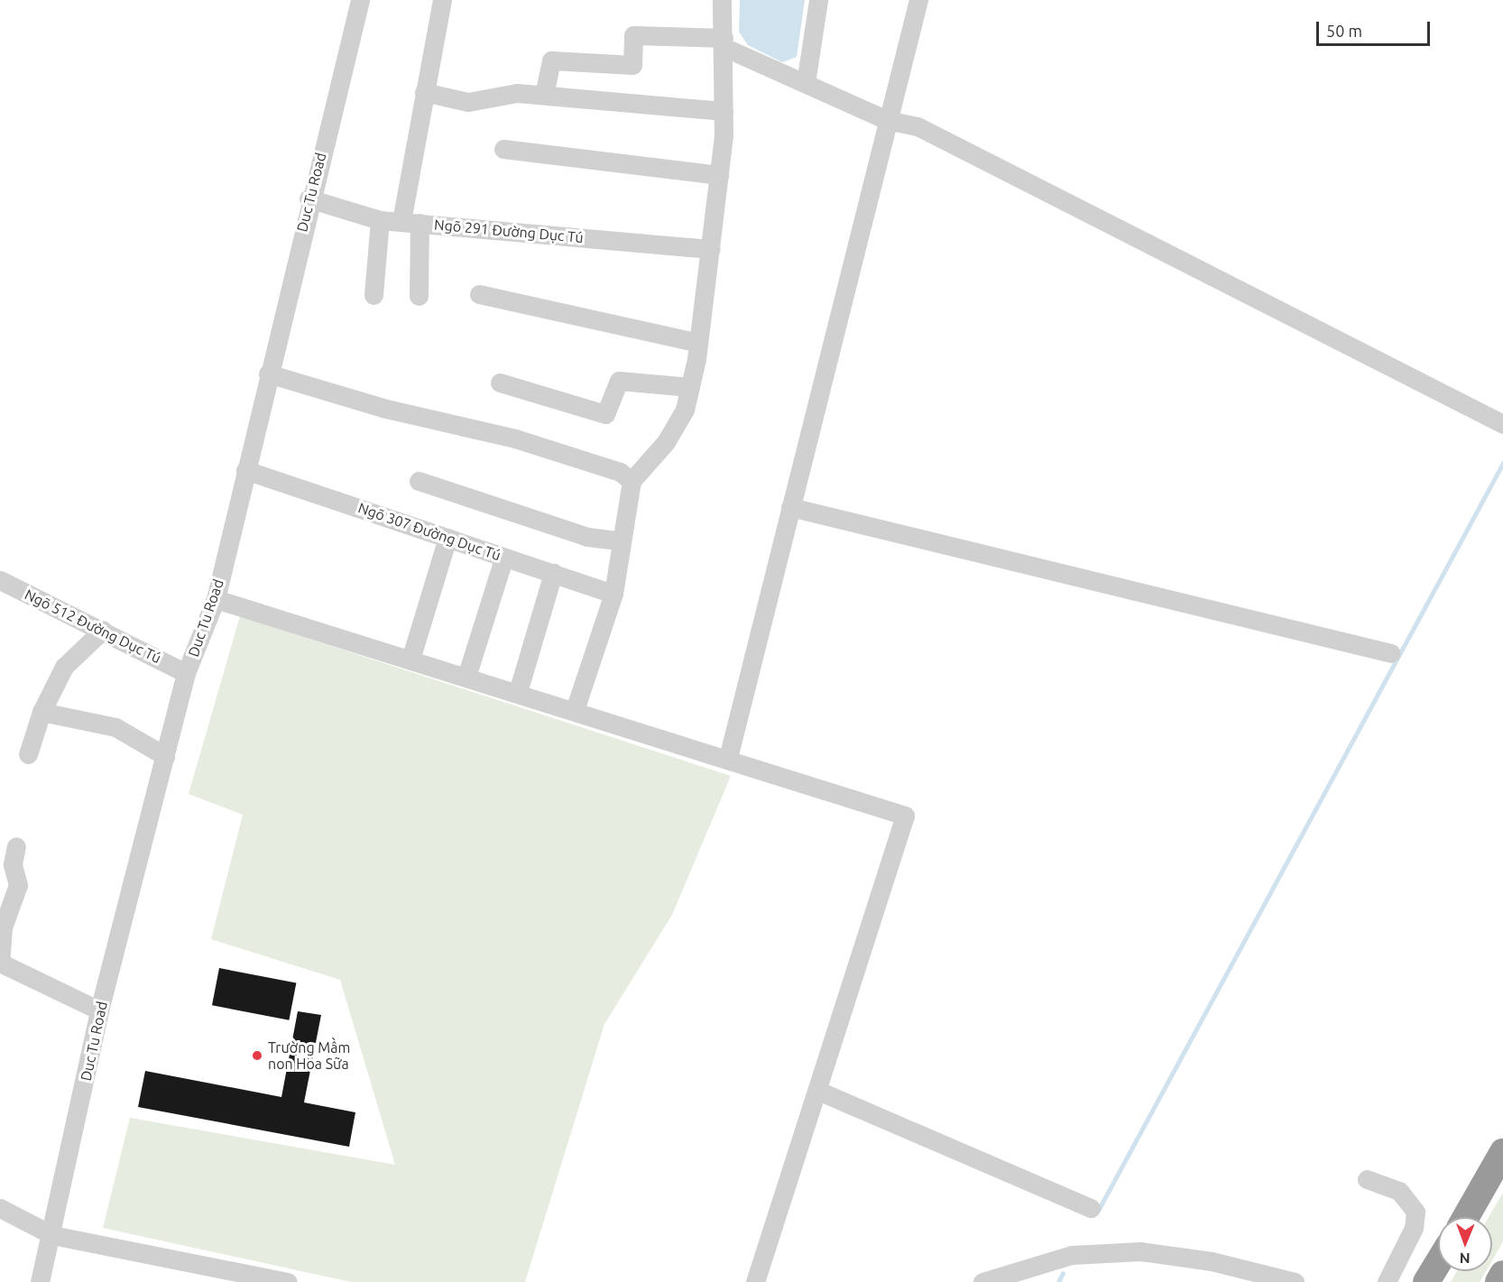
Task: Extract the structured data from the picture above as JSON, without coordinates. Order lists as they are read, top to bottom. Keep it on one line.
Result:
{"streets":{"street":["Duc Tu Road","Ngõ 291 Đường Dục Tú","Ngõ 307 Đường Dục Tú","Ngõ 512 Đường Dục Tú"]},"crossings":[["Duc Tu Road","Ngõ 291 Đường Dục Tú"],["Duc Tu Road","Ngõ 307 Đường Dục Tú"],["Duc Tu Road","Ngõ 512 Đường Dục Tú"]],"places":["Trường Mầm non Hoa Sữa"],"scale_bar":"50 m","north":"bottom"}
